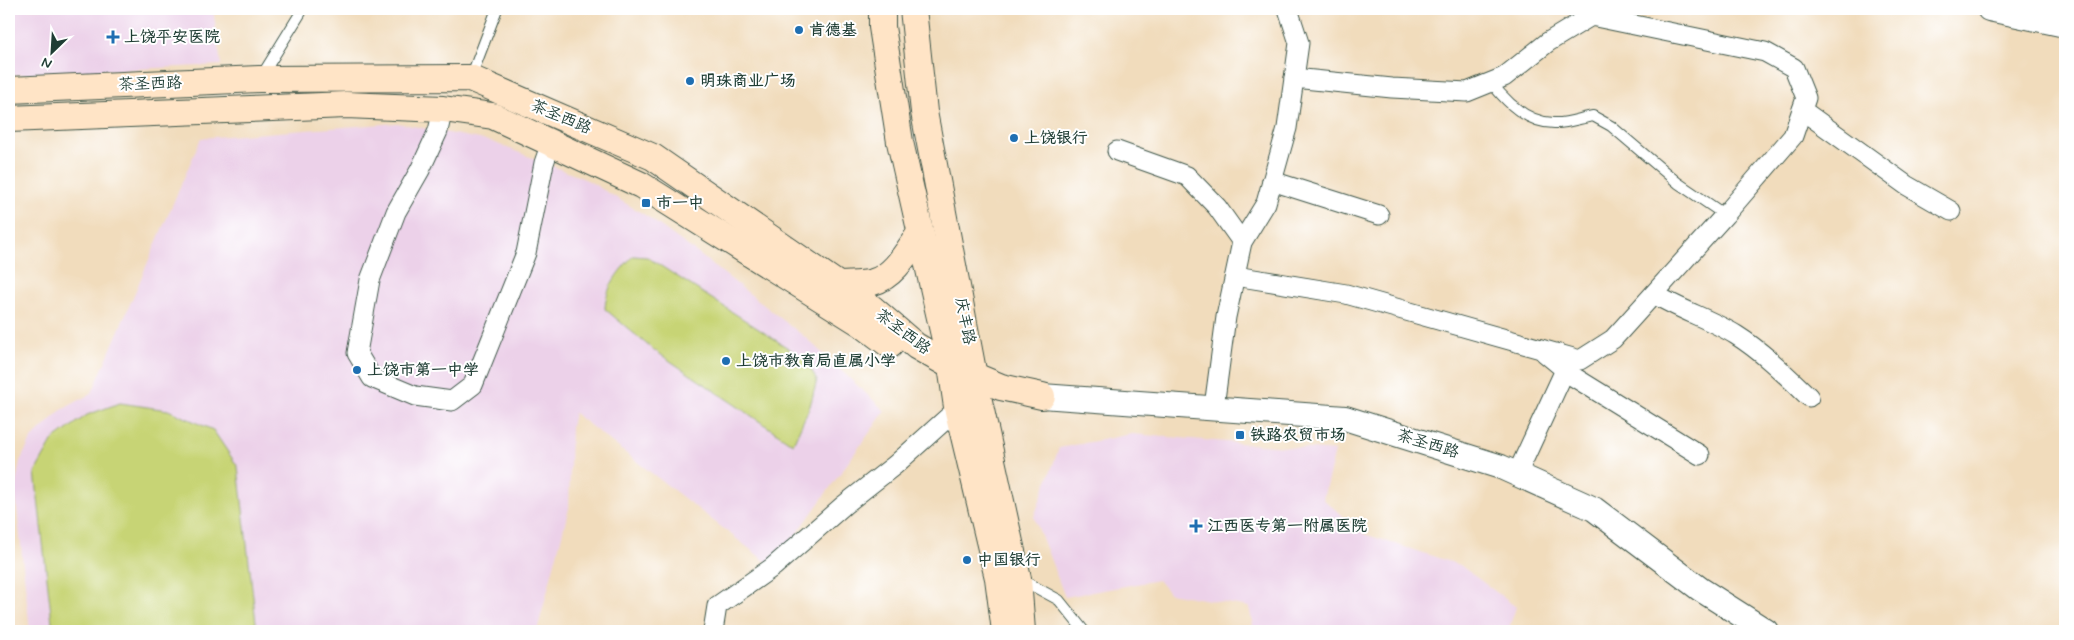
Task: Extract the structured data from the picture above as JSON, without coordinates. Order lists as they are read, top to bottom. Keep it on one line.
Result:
{"streets":{"main road":["茶圣西路","庆丰路"]},"crossings":[["茶圣西路","庆丰路"]],"places":{"other":["肯德基","明珠商业广场","上饶银行","上饶市教育局直属小学","上饶市第一中学","中国银行"],"health":["上饶平安医院","江西医专第一附属医院"],"transit":["市一中","铁路农贸市场"]},"north":"bottom left"}
